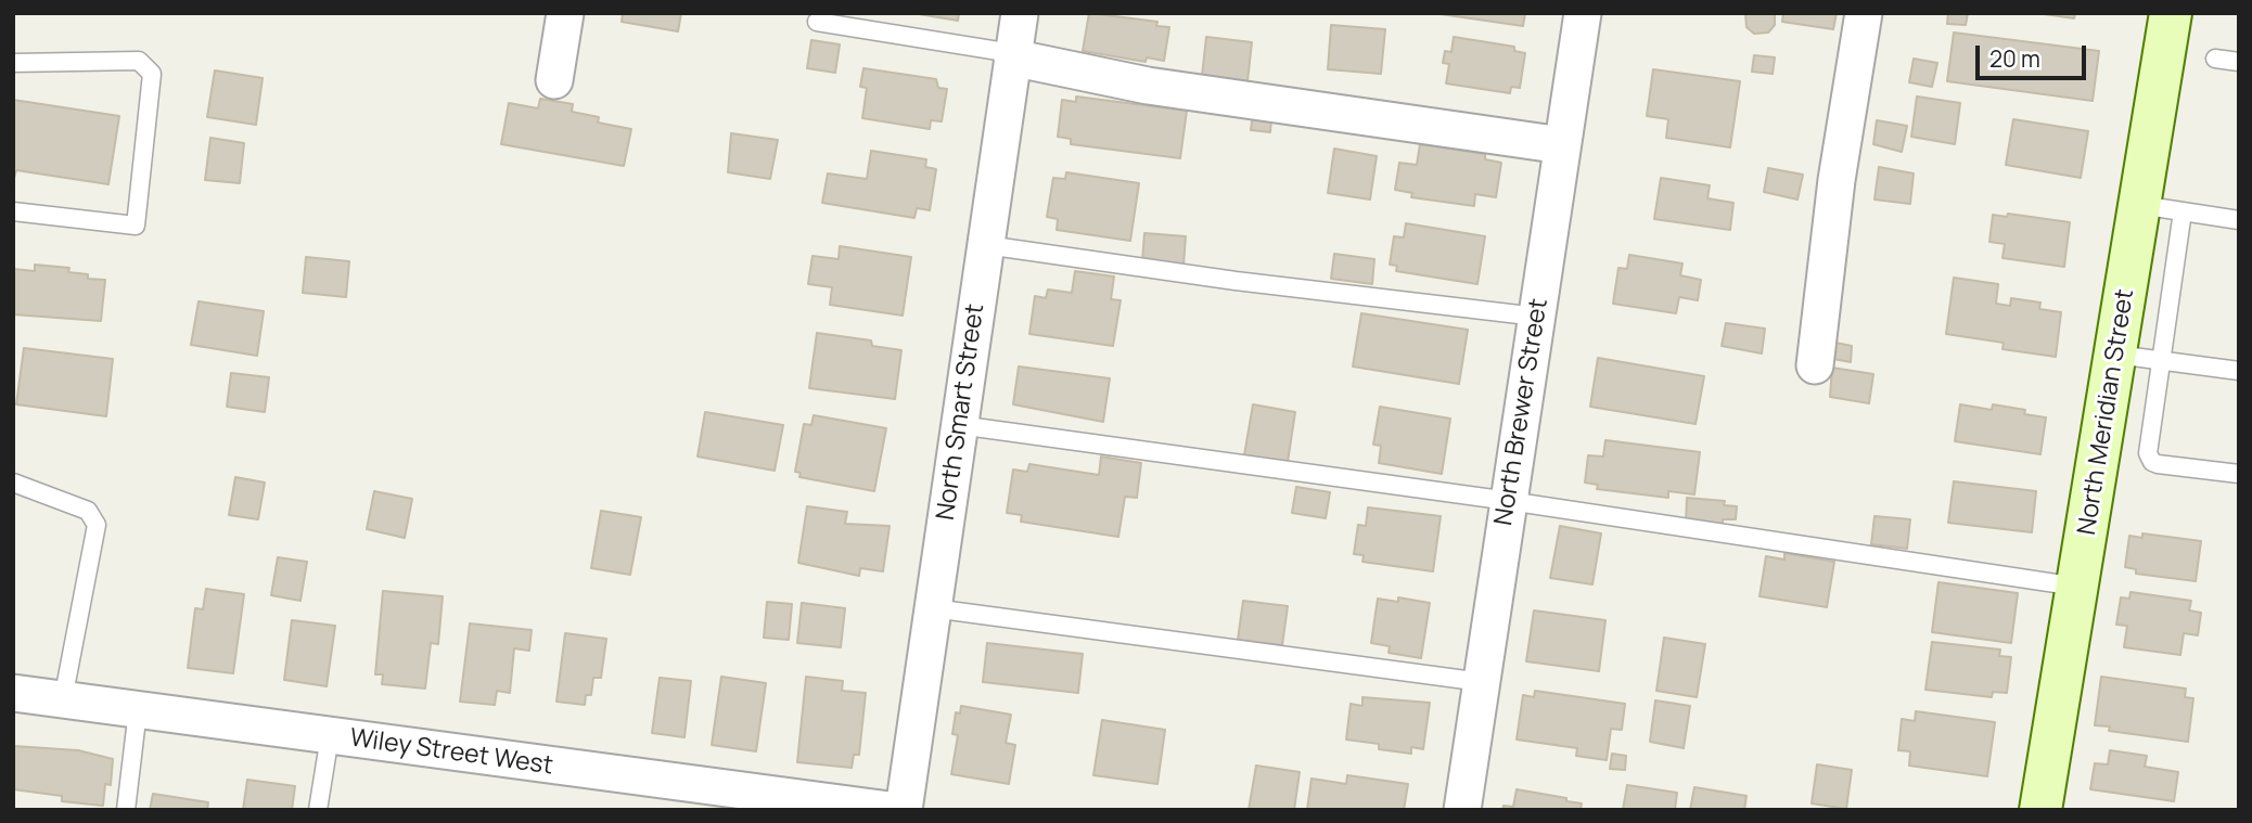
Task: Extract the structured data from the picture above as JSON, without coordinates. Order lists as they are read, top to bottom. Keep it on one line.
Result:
{"streets":{"main road":["North Meridian Street"],"street":["North Smart Street","North Brewer Street","Wiley Street West"]},"scale_bar":"20 m"}
